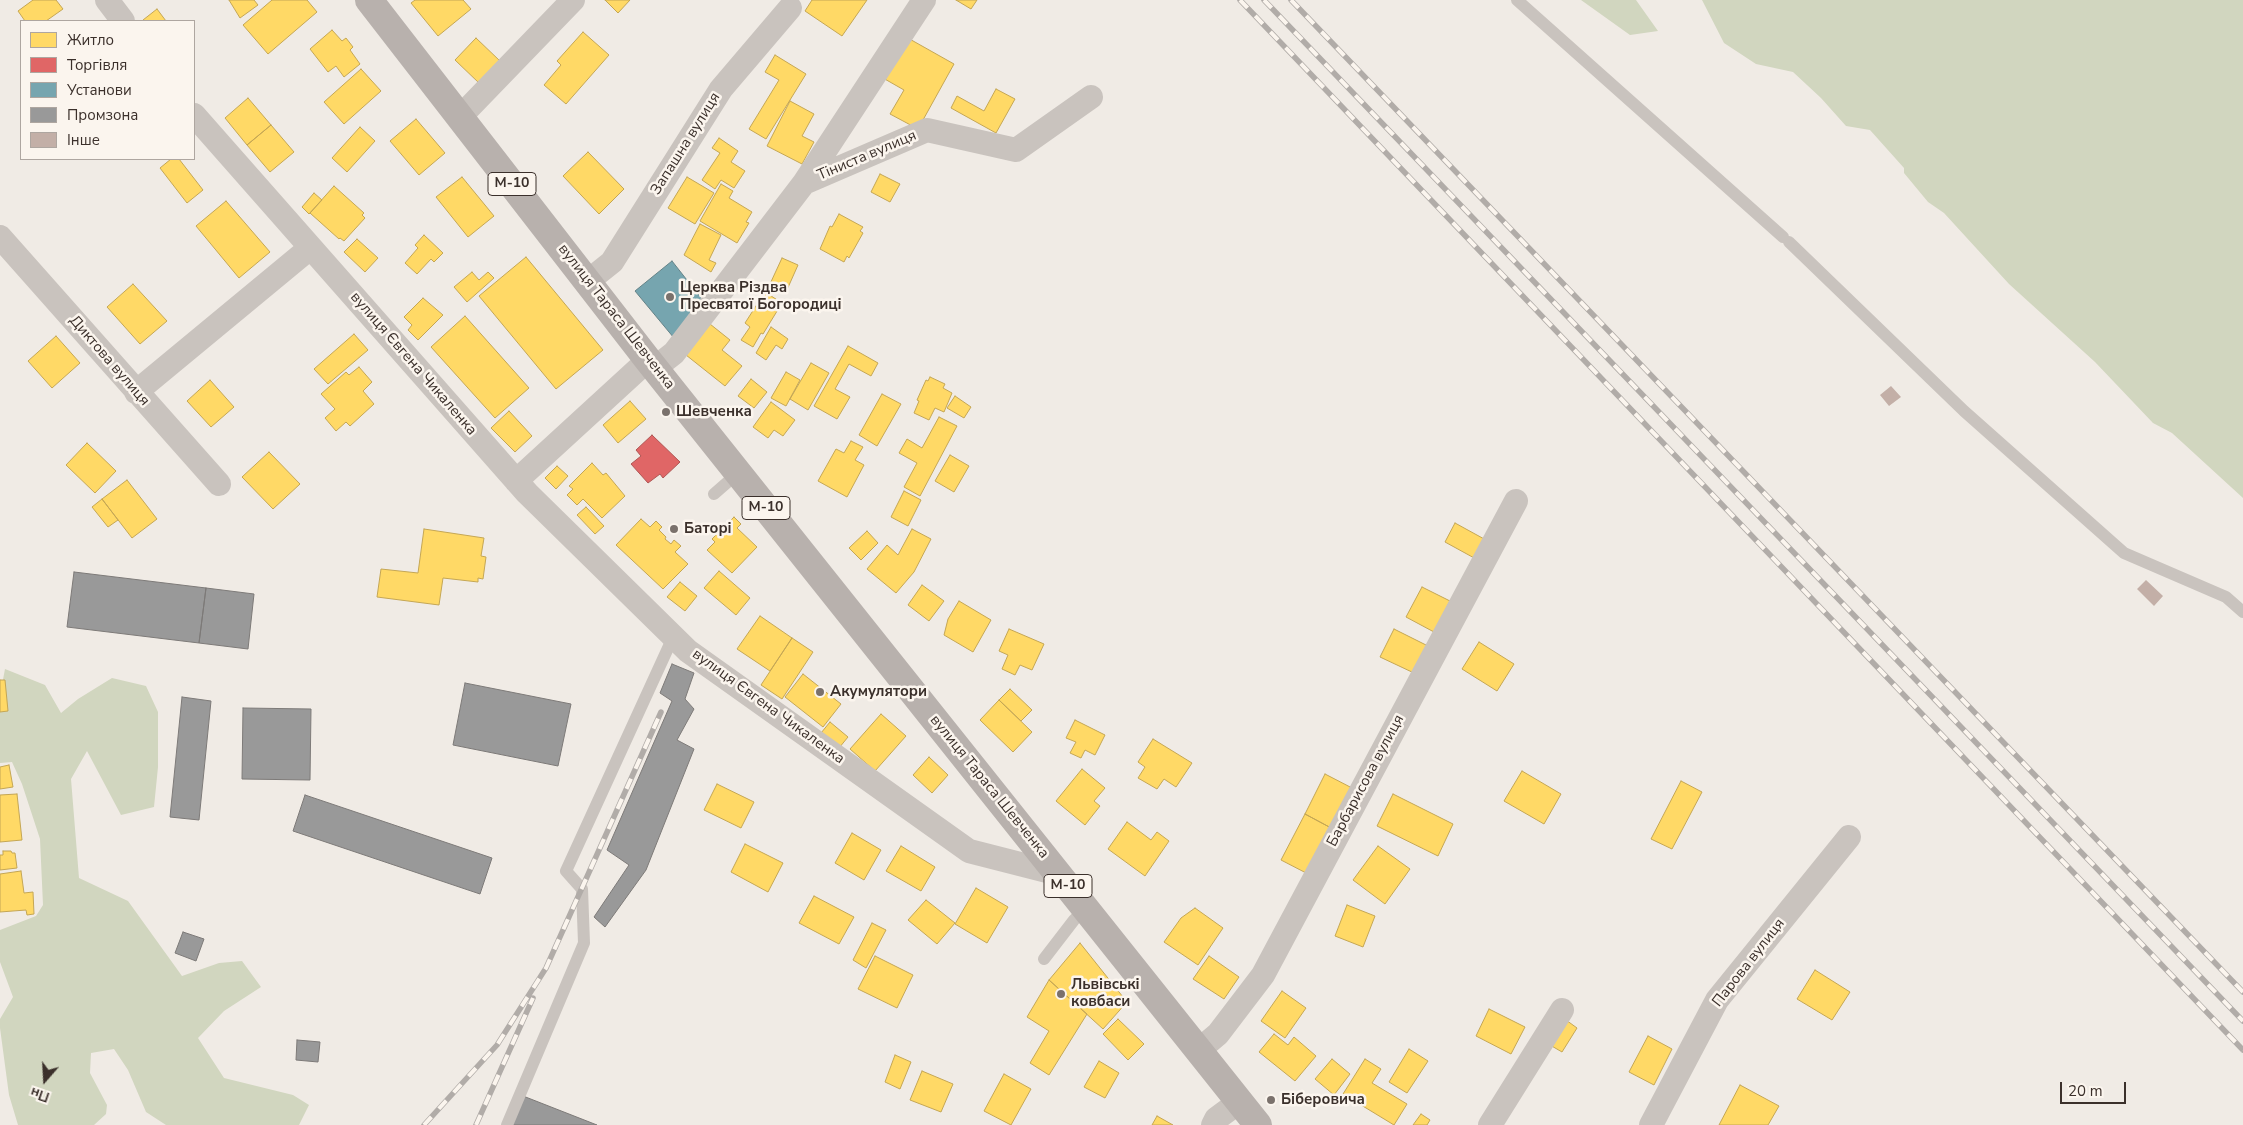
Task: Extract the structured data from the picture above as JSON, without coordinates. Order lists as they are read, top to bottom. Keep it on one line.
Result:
{"streets":{"main road":["М-10","вулиця Тараса Шевченка"],"street":["Запашна вулиця","Тіниста вулиця","Диктова вулиця","вулиця Євгена Чикаленка","Барбарисова вулиця","Парова вулиця"]},"crossings":[["Запашна вулиця","вулиця Тараса Шевченка"],["Тіниста вулиця","вулиця Тараса Шевченка"],["вулиця Тараса Шевченка","вулиця Євгена Чикаленка"],["вулиця Тараса Шевченка","Барбарисова вулиця"]],"places":["Церква Різдва Пресвятої Богородиці","Шевченка","Баторі","Акумулятори","Львівські ковбаси","Біберовича"],"legend":["Житло","Торгівля","Установи","Промзона","Інше"],"scale_bar":"20 m","north":"bottom"}
